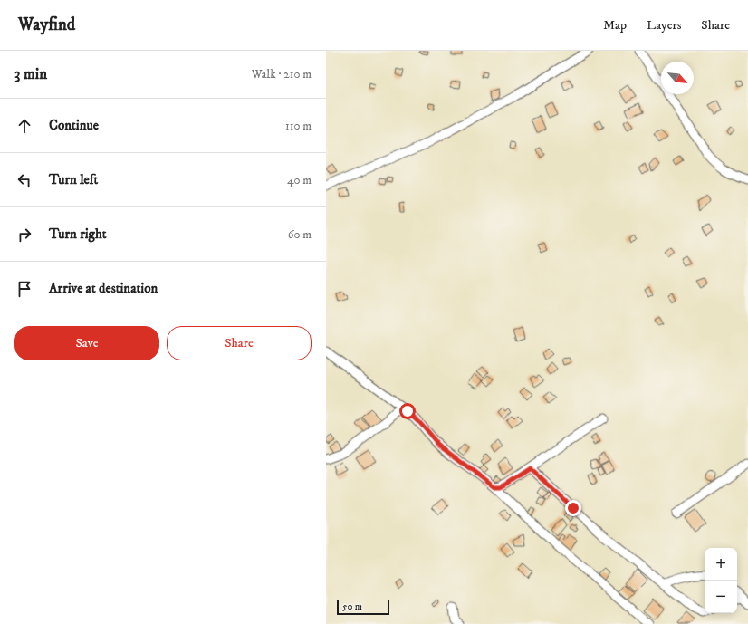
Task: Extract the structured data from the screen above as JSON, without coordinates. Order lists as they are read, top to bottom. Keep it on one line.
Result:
{"scale_bar":"50 m","north":"bottom right","page":{"header":"Wayfind","nav":["Map","Layers","Share"],"heading":["3 min","Walk · 210 m"],"list":[["Continue","110 m"],["Turn left","40 m"],["Turn right","60 m"],"Arrive at destination"],"buttons":["Save","Share"],"map_buttons":["+","−"],"scale":"50 m"}}
